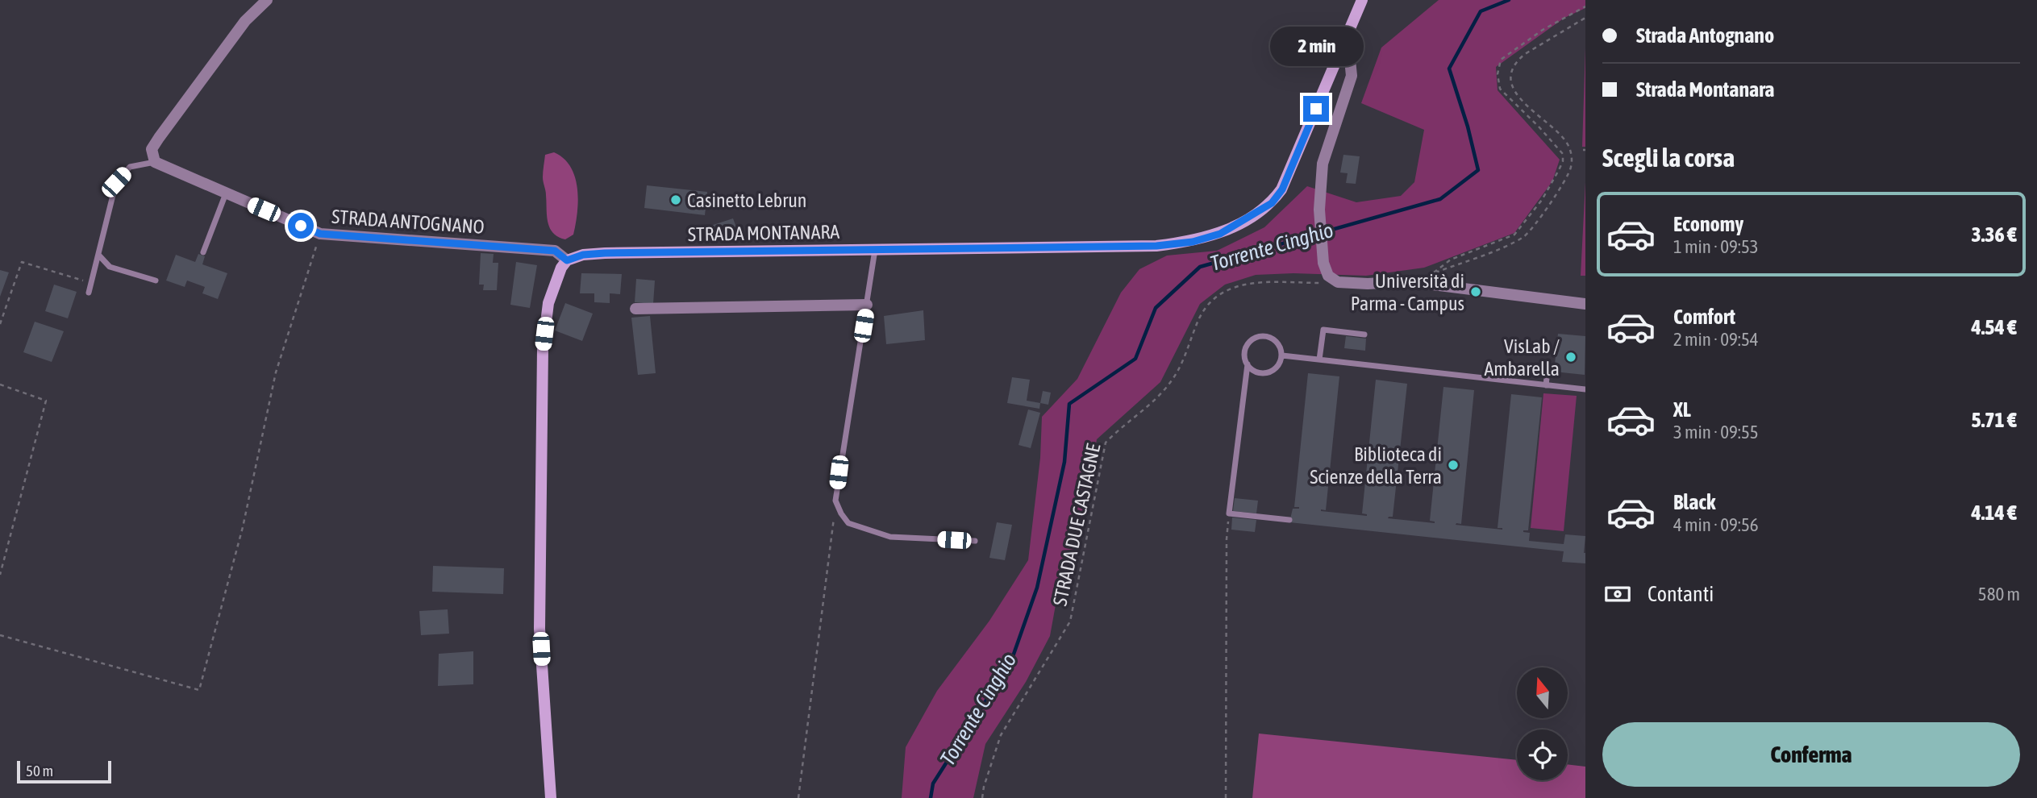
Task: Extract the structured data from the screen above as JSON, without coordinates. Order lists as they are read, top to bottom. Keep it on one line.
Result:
{"streets":{"main road":["STRADA MONTANARA"],"street":["STRADA ANTOGNANO"],"path":["STRADA DUE CASTAGNE"]},"crossings":[["STRADA ANTOGNANO","STRADA MONTANARA"]],"water":["Torrente Cinghio"],"places":["Casinetto Lebrun","Università di Parma - Campus","VisLab / Ambarella","Biblioteca di Scienze della Terra"],"scale_bar":"50 m","north":"top","page":{"banner":["Strada Antognano","Strada Montanara"],"bubble":"2 min","heading":"Scegli la corsa","list":[{"name":"Economy","note":"1 min · 09:53","value":"3.36 €"},{"name":"Comfort","note":"2 min · 09:54","value":"4.54 €"},{"name":"XL","note":"3 min · 09:55","value":"5.71 €"},{"name":"Black","note":"4 min · 09:56","value":"4.14 €"}],"pay":["Contanti","580 m"],"buttons":"Conferma","scale":"50 m"}}
